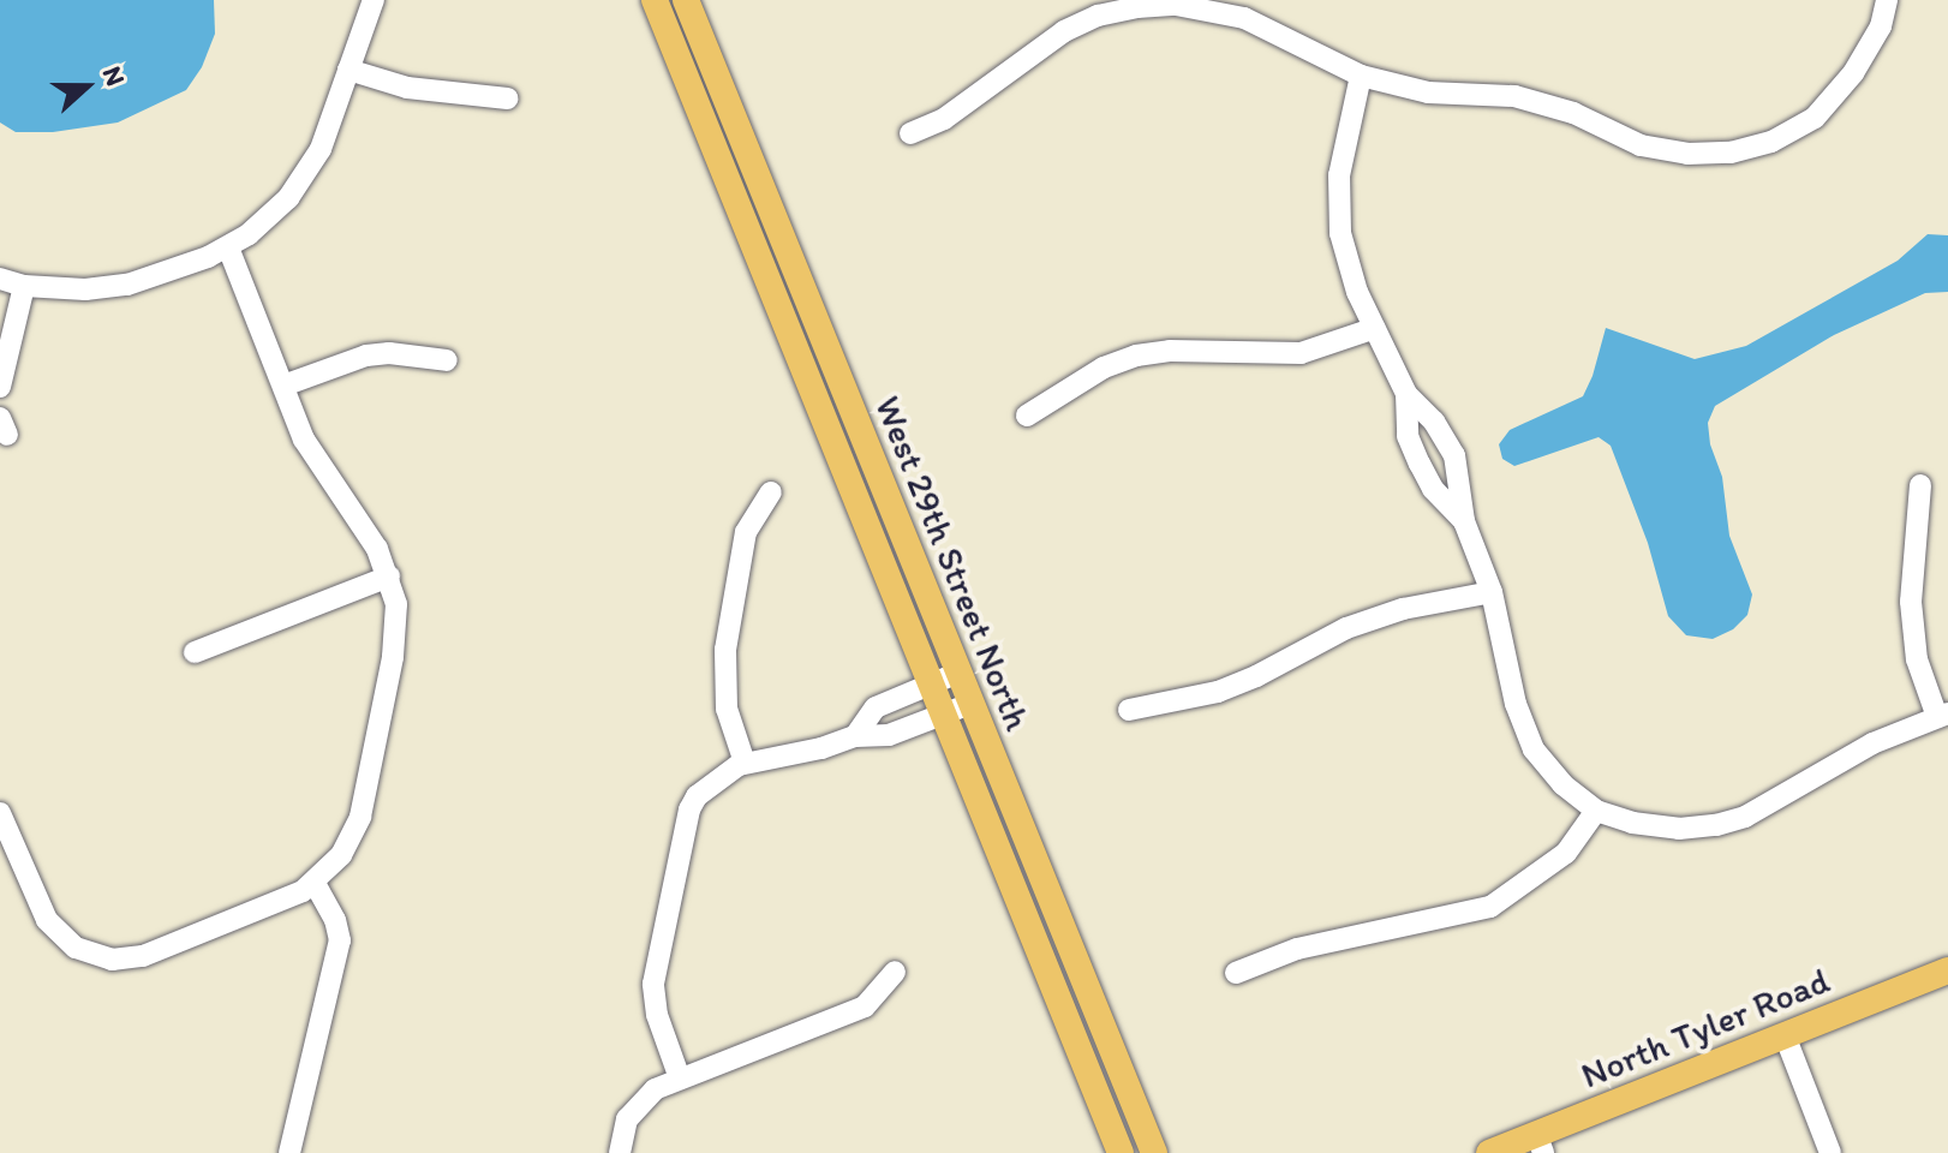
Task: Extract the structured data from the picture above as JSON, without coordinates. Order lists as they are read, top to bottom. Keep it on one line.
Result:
{"streets":{"main road":["West 29th Street North","North Tyler Road"]},"north":"right"}
